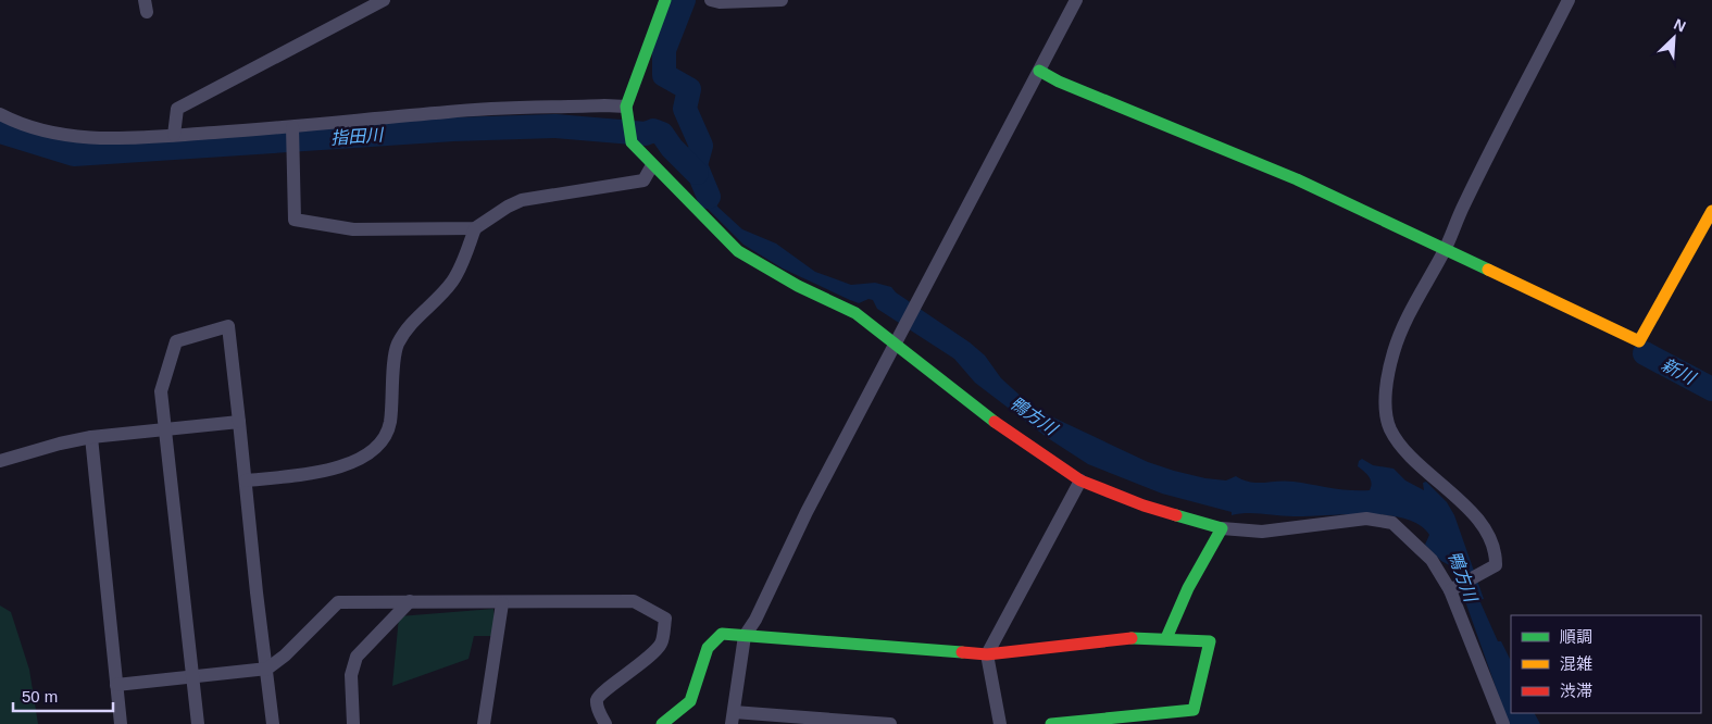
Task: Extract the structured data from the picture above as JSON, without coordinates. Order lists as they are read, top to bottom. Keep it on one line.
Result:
{"water":["指田川","新川","鴨方川"],"legend":["順調","混雑","渋滞"],"scale_bar":"50 m","north":"top right"}
